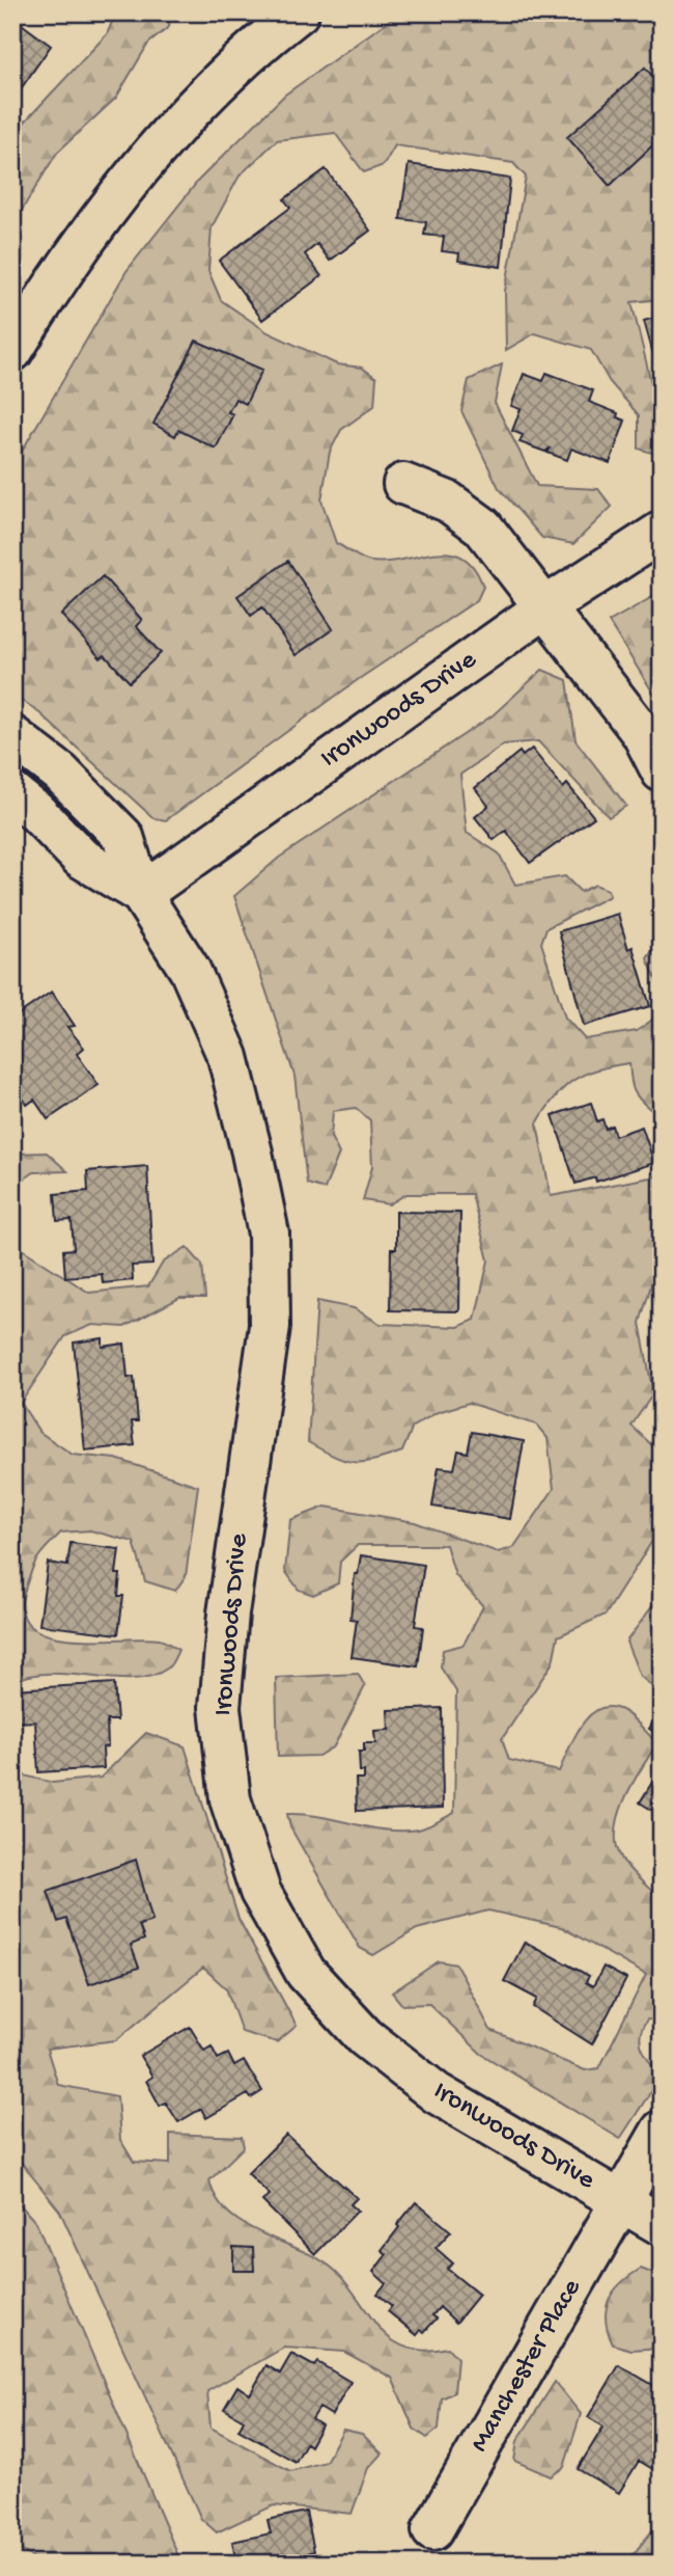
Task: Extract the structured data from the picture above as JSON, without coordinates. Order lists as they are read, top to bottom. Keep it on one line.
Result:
{"streets":{"street":["Ironwoods Drive","Manchester Place"]},"crossings":[["Ironwoods Drive","Manchester Place"]]}
